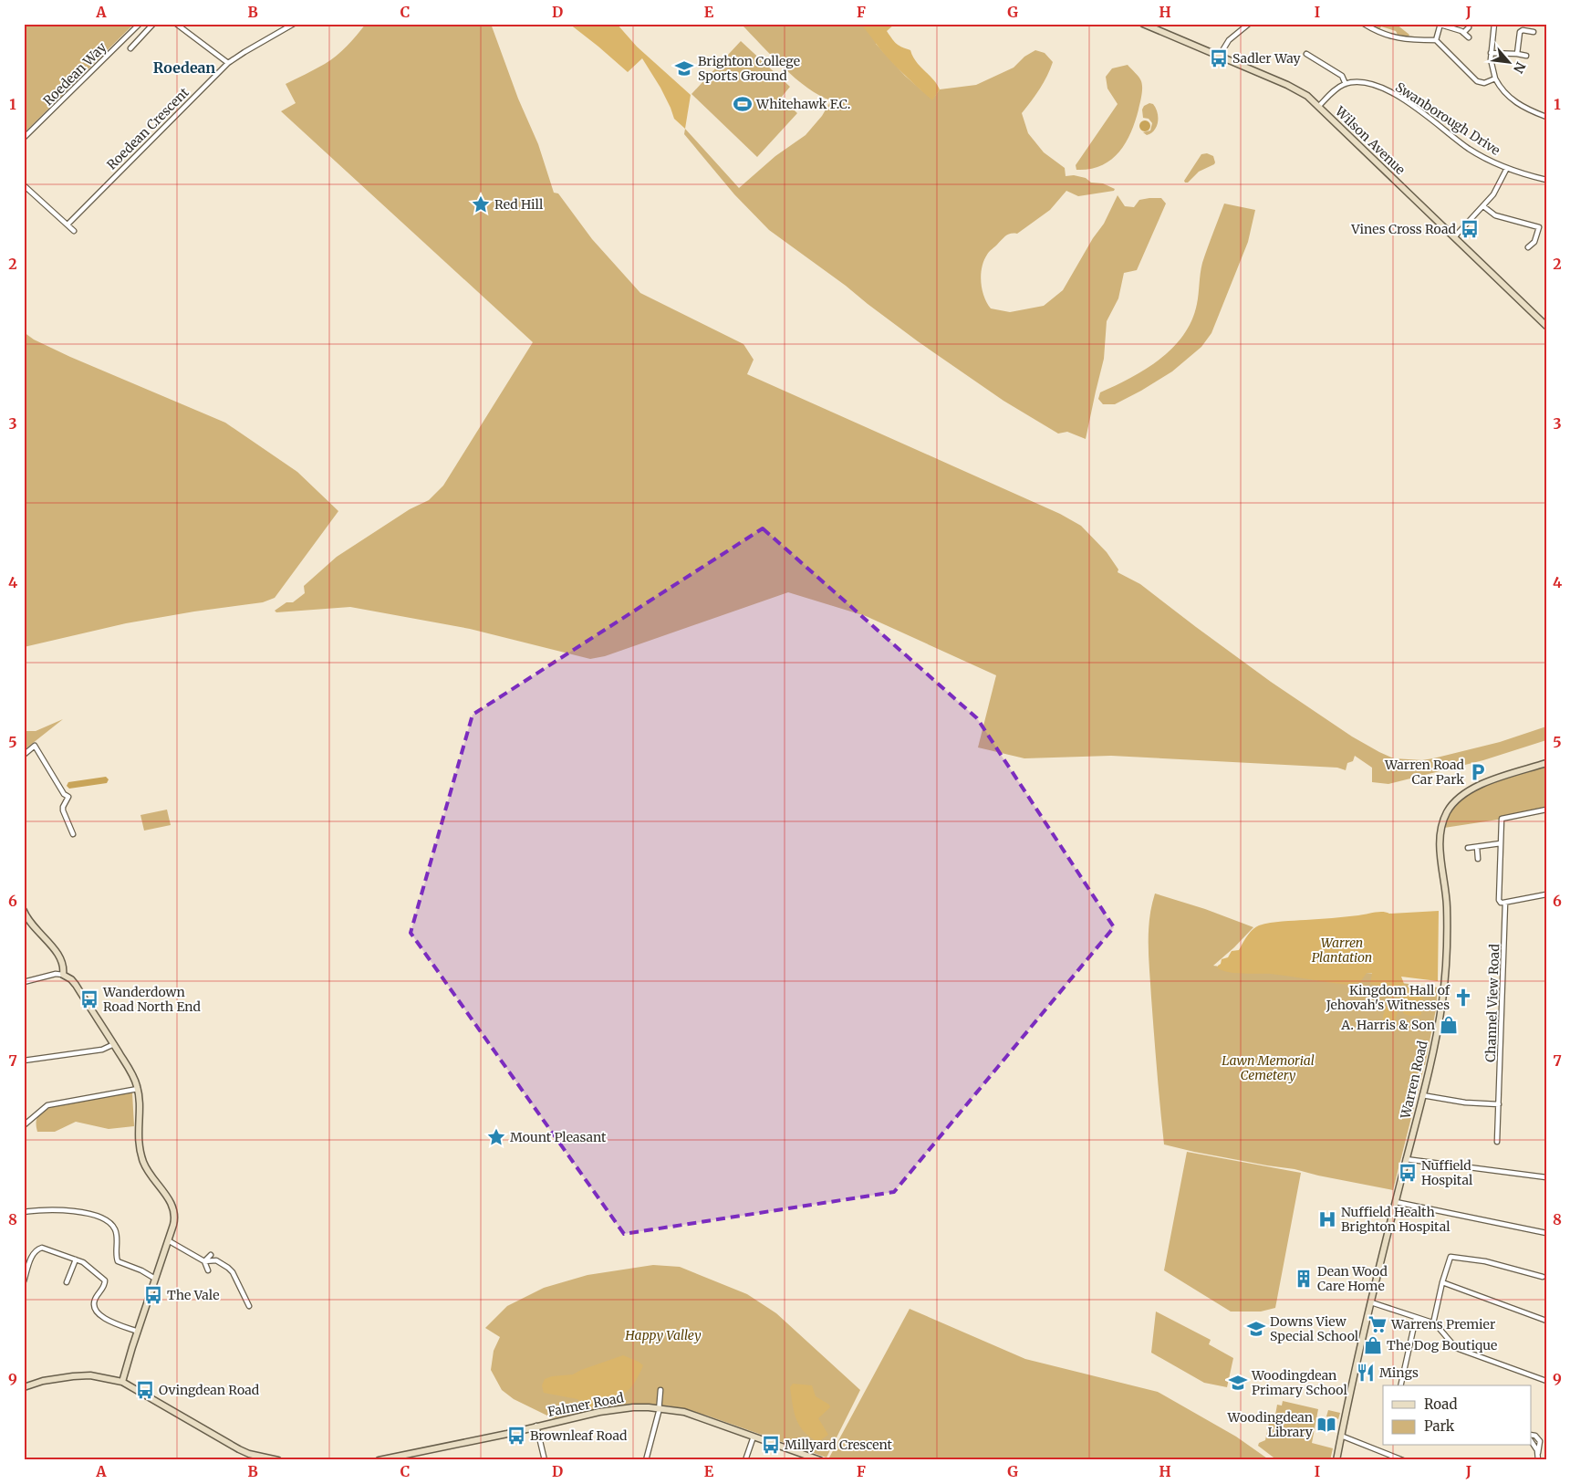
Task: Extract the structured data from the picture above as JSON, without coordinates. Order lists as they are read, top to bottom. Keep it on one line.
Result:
{"streets":{"street":["Roedean Way","Swanborough Drive","Roedean Crescent","Wilson Avenue","Channel View Road","Warren Road","Falmer Road"]},"districts":["Roedean"],"parks":["Warren Plantation","Lawn Memorial Cemetery","Happy Valley"],"places":{"bus stop":["Sadler Way","Vines Cross Road","Wanderdown Road North End","Nuffield Hospital","The Vale","Ovingdean Road","Brownleaf Road","Millyard Crescent"],"school or university":["Brighton College Sports Ground","Downs View Special School","Woodingdean Primary School"],"sports":["Whitehawk F.C."],"place":["Red Hill","Mount Pleasant"],"parking":["Warren Road Car Park"],"church":["Kingdom Hall of Jehovah's Witnesses"],"shop":["A. Harris & Son","The Dog Boutique"],"hospital":["Nuffield Health Brighton Hospital"],"building":["Dean Wood Care Home"],"supermarket":["Warrens Premier"],"restaurant":["Mings"],"library":["Woodingdean Library"]},"legend":["Road","Park"],"north":"bottom right","grid":{"columns":["A","B","C","D","E","F","G","H","I","J"],"rows":["1","2","3","4","5","6","7","8","9"]}}
